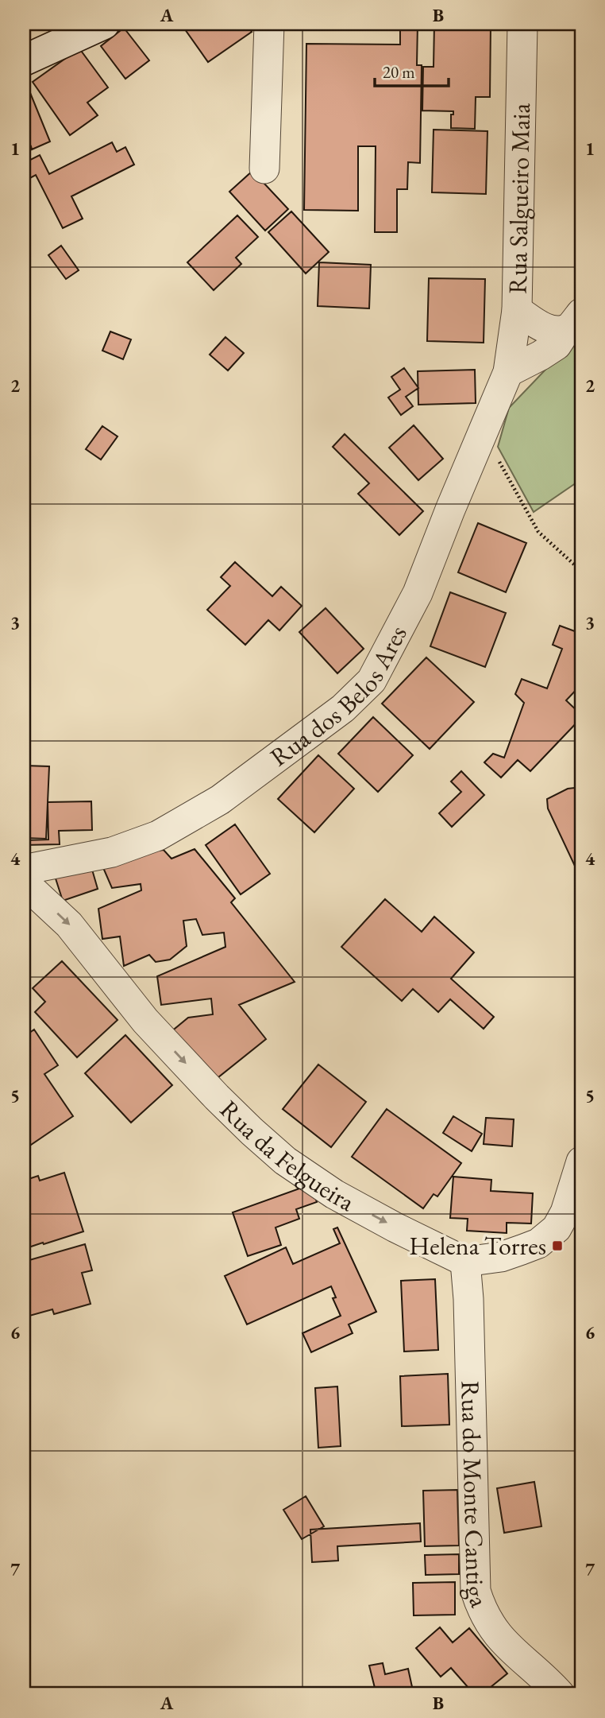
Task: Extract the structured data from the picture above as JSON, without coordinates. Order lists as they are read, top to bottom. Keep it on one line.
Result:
{"streets":{"street":["Rua Salgueiro Maia","Rua dos Belos Ares","Rua da Felgueira","Rua do Monte Cantiga"]},"crossings":[["Rua Salgueiro Maia","Rua dos Belos Ares"],["Rua da Felgueira","Rua do Monte Cantiga"]],"one_way":["Rua da Felgueira"],"places":{"transit":["Helena Torres"]},"scale_bar":"20 m","grid":{"columns":["A","B"],"rows":["1","2","3","4","5","6","7"]}}
